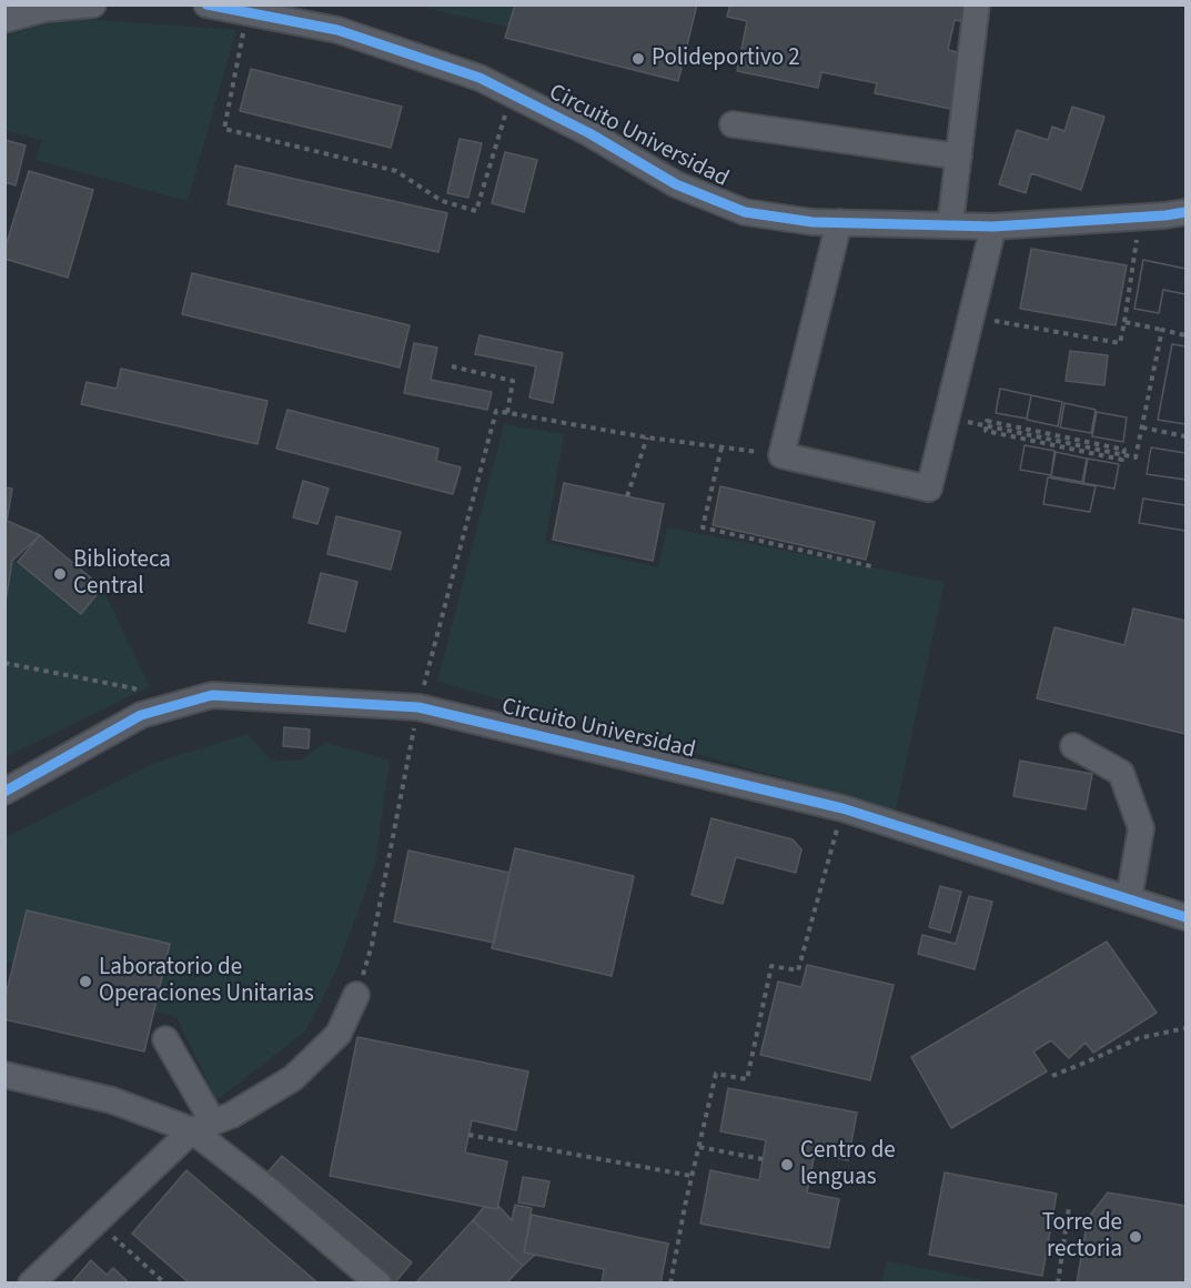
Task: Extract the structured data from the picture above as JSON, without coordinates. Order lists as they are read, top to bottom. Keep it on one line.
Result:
{"streets":{"street":["Circuito Universidad"]},"places":["Polideportivo 2","Biblioteca Central","Laboratorio de Operaciones Unitarias","Centro de lenguas","Torre de rectoria"]}
